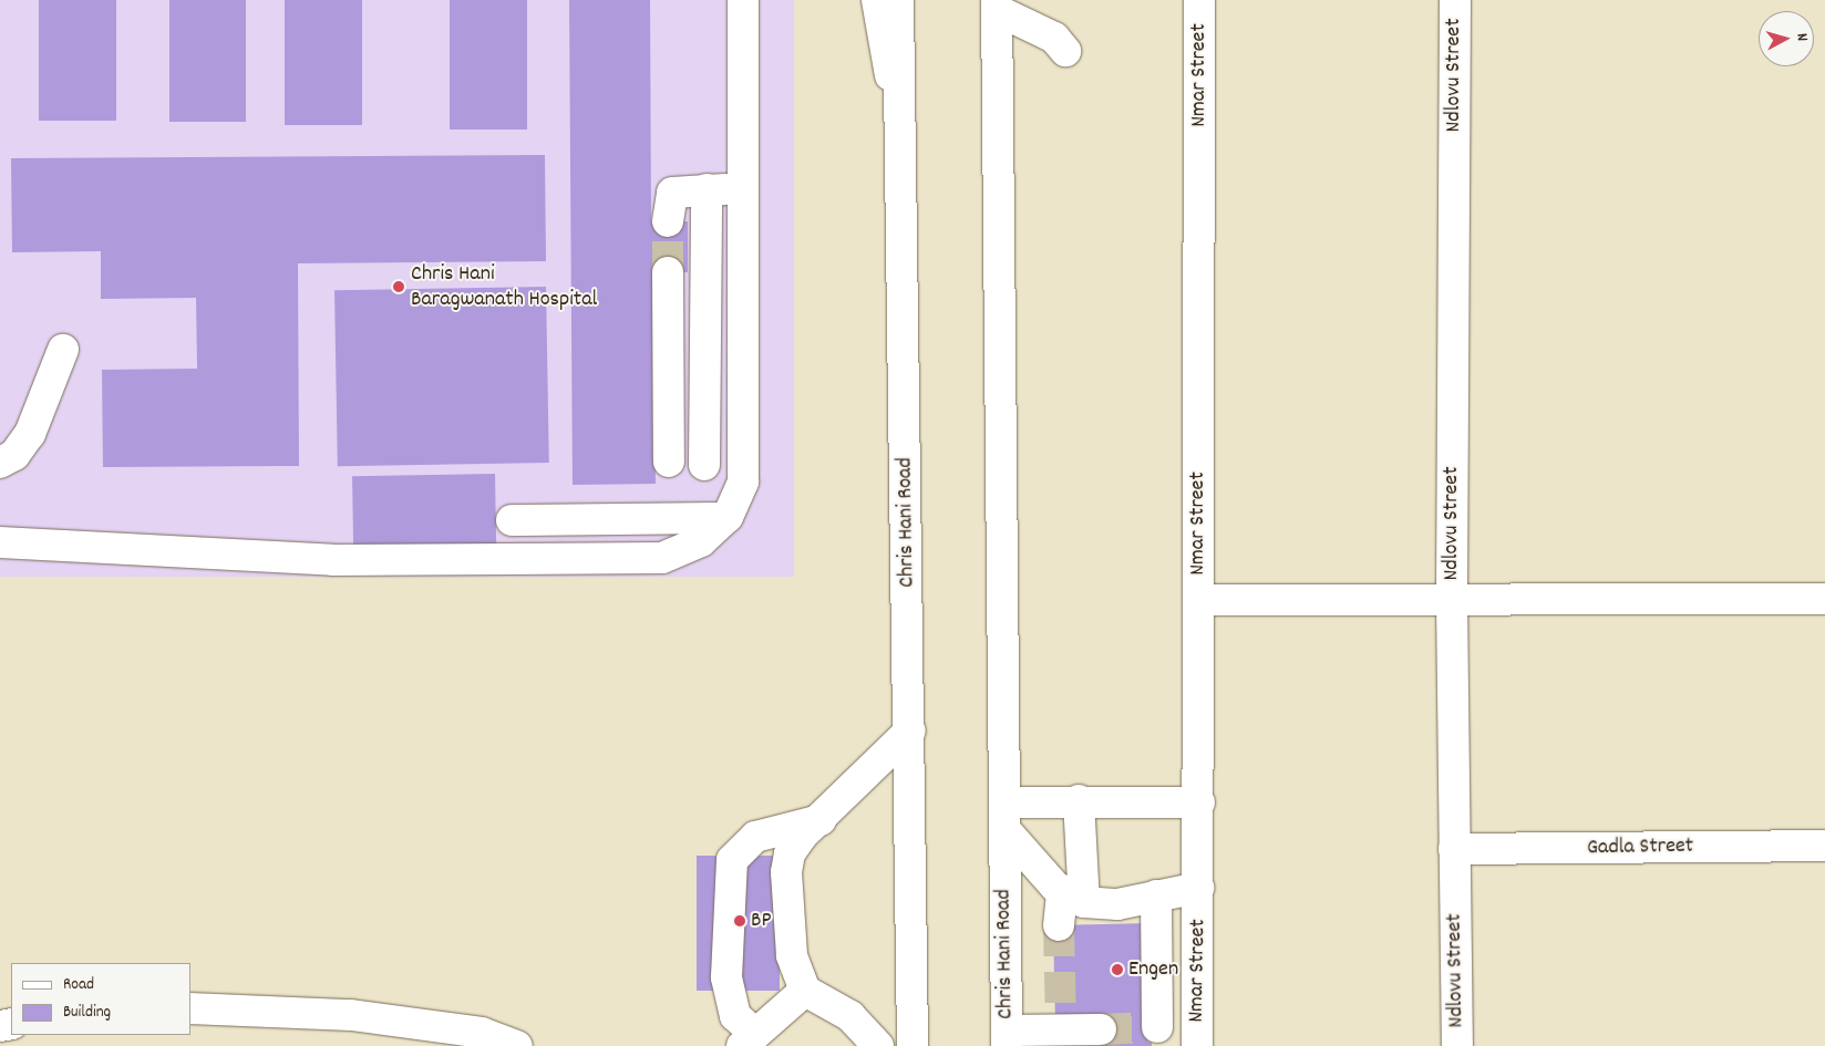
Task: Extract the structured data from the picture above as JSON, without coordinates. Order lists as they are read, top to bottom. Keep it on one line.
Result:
{"streets":{"street":["Nmar Street","Ndlovu Street","Chris Hani Road","Gadla Street"]},"crossings":[["Ndlovu Street","Gadla Street"]],"places":["Chris Hani Baragwanath Hospital","BP","Engen"],"legend":["Road","Building"],"north":"right"}
